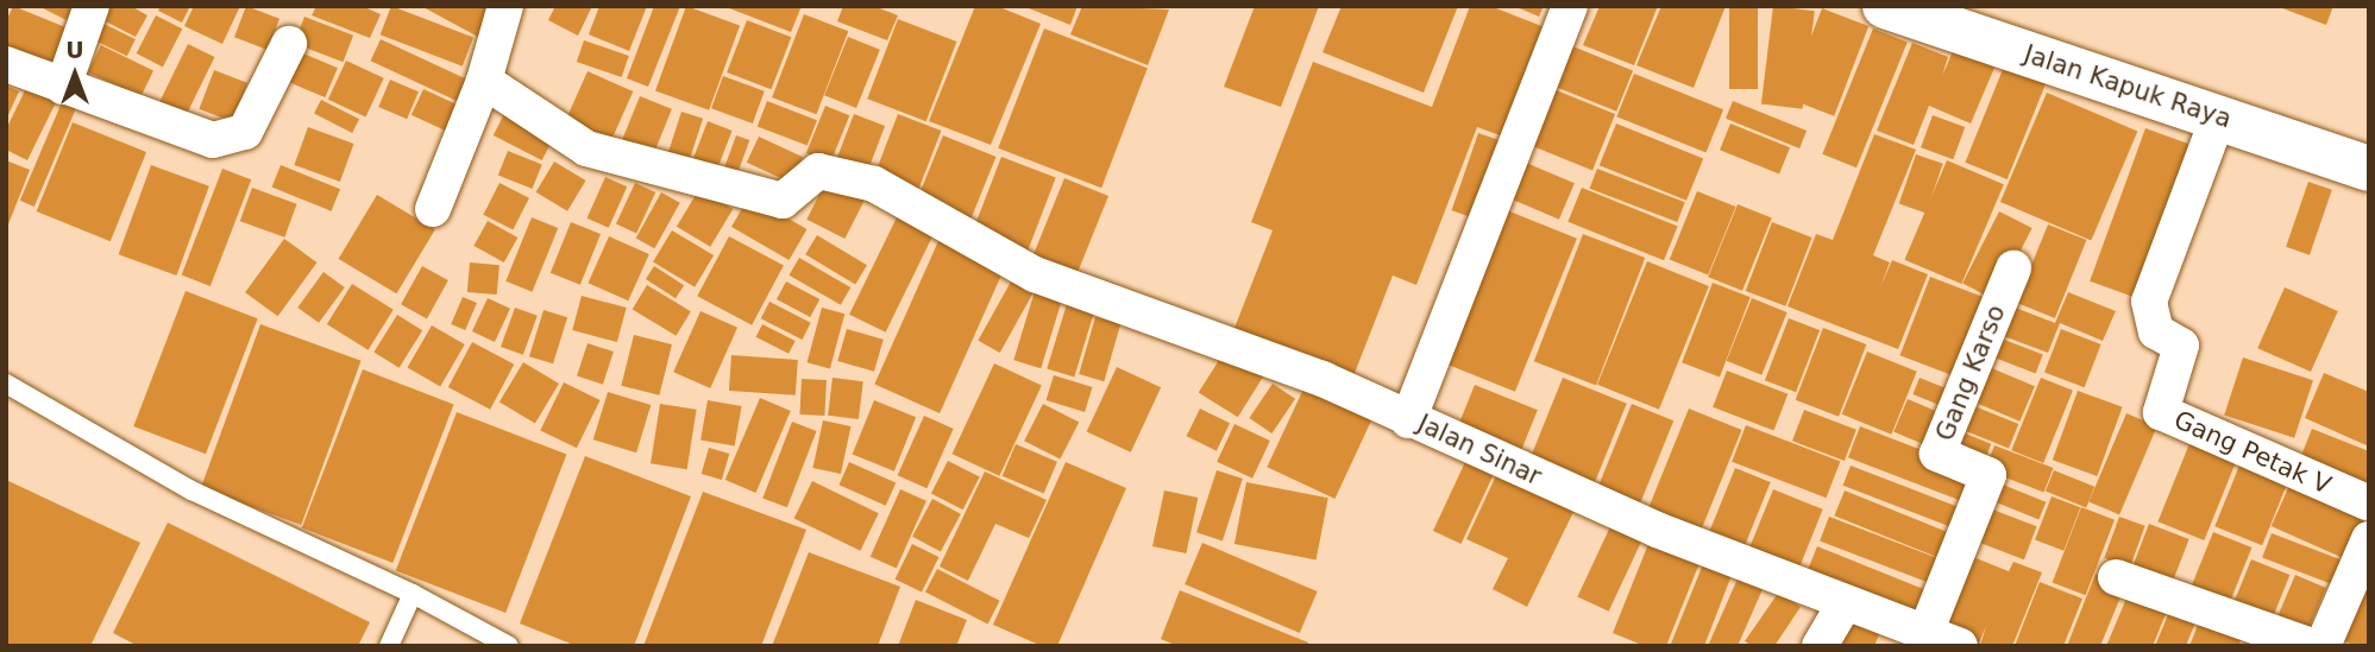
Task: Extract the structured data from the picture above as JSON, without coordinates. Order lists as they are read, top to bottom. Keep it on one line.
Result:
{"streets":{"main road":["Jalan Kapuk Raya"],"street":["Gang Karso","Jalan Sinar","Gang Petak V"]},"crossings":[["Jalan Kapuk Raya","Gang Petak V"],["Gang Karso","Jalan Sinar"]],"north":"top"}
